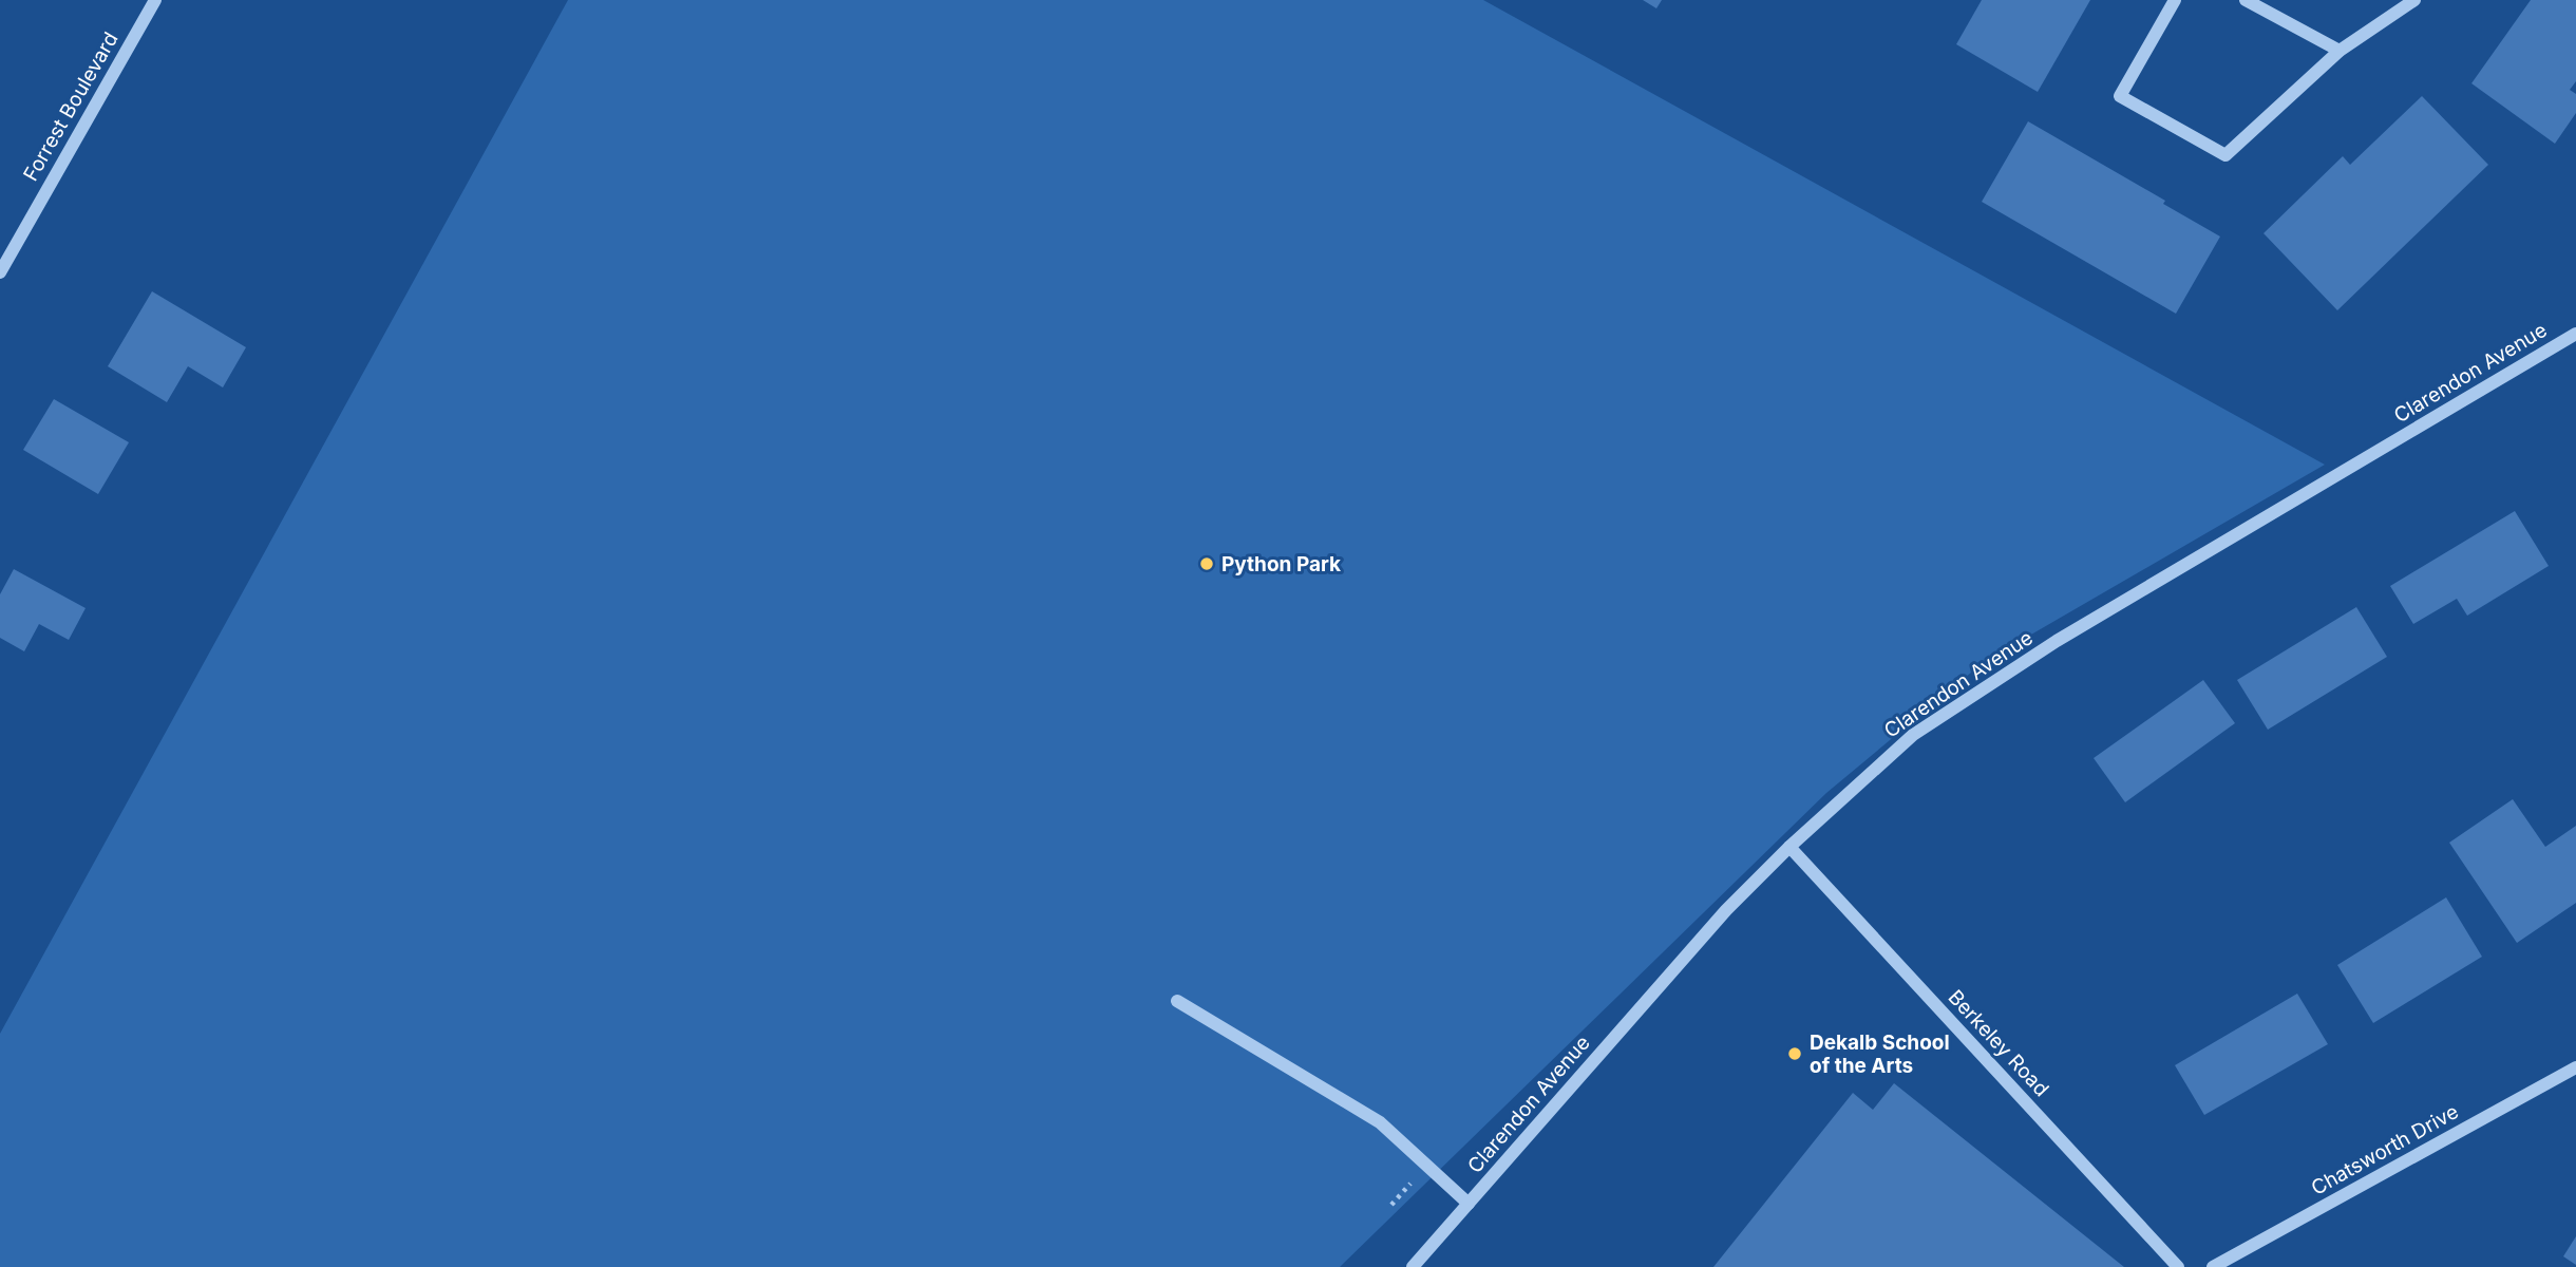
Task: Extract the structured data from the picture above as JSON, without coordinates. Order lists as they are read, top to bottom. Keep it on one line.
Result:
{"streets":{"street":["Forrest Boulevard","Clarendon Avenue","Berkeley Road","Chatsworth Drive"]},"crossings":[["Clarendon Avenue","Berkeley Road"]],"places":["Python Park","Dekalb School of the Arts"]}
